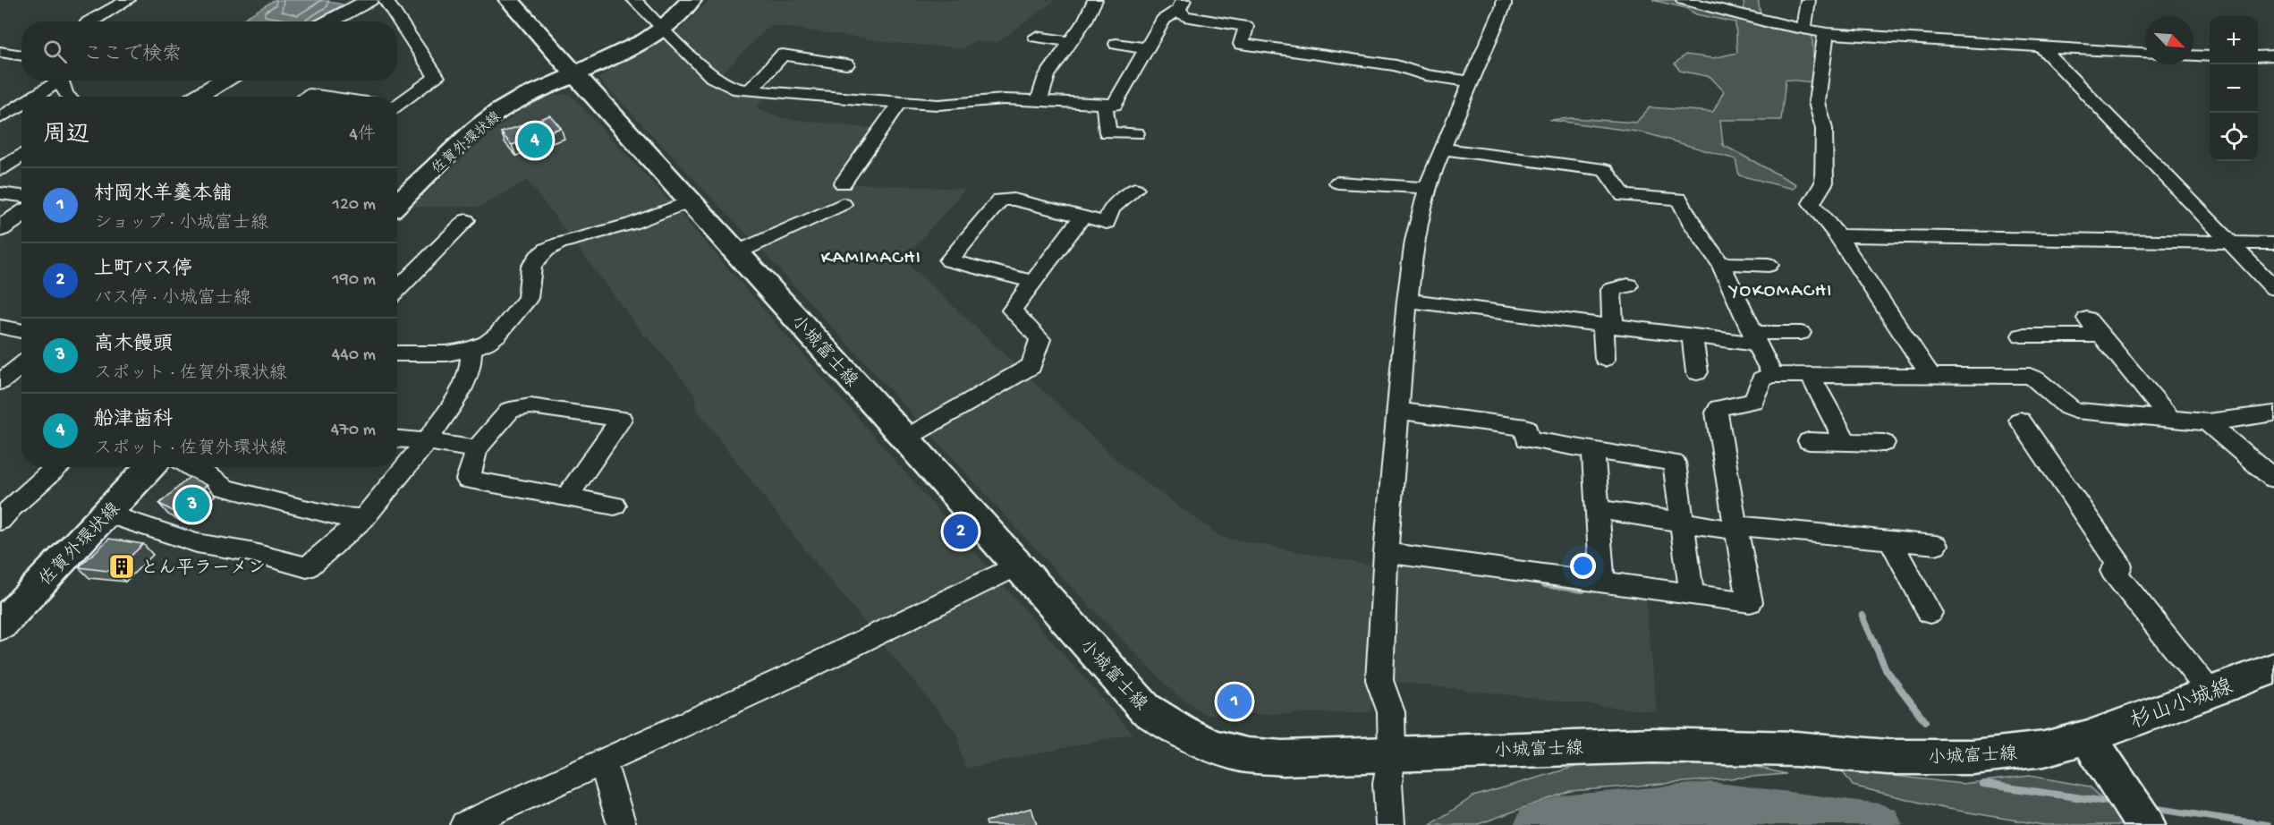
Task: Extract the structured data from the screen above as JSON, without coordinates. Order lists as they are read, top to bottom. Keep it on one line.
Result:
{"streets":{"main road":["佐賀外環状線","小城富士線","杉山小城線"]},"crossings":[["佐賀外環状線","小城富士線"],["小城富士線","杉山小城線"]],"districts":["KAMIMACHI","YOKOMACHI"],"places":{"building":["とん平ラーメン"]},"north":"bottom right","page":{"map_buttons":["+","−"],"search":"ここで検索","heading":["周辺","4件"],"pins":["4","3","2","1"],"list":[{"mark":"1","name":"村岡水羊羹本舗","note":"ショップ · 小城富士線","value":"120 m"},{"mark":"2","name":"上町バス停","note":"バス停 · 小城富士線","value":"190 m"},{"mark":"3","name":"高木饅頭","note":"スポット · 佐賀外環状線","value":"440 m"},{"mark":"4","name":"船津歯科","note":"スポット · 佐賀外環状線","value":"470 m"}]}}
